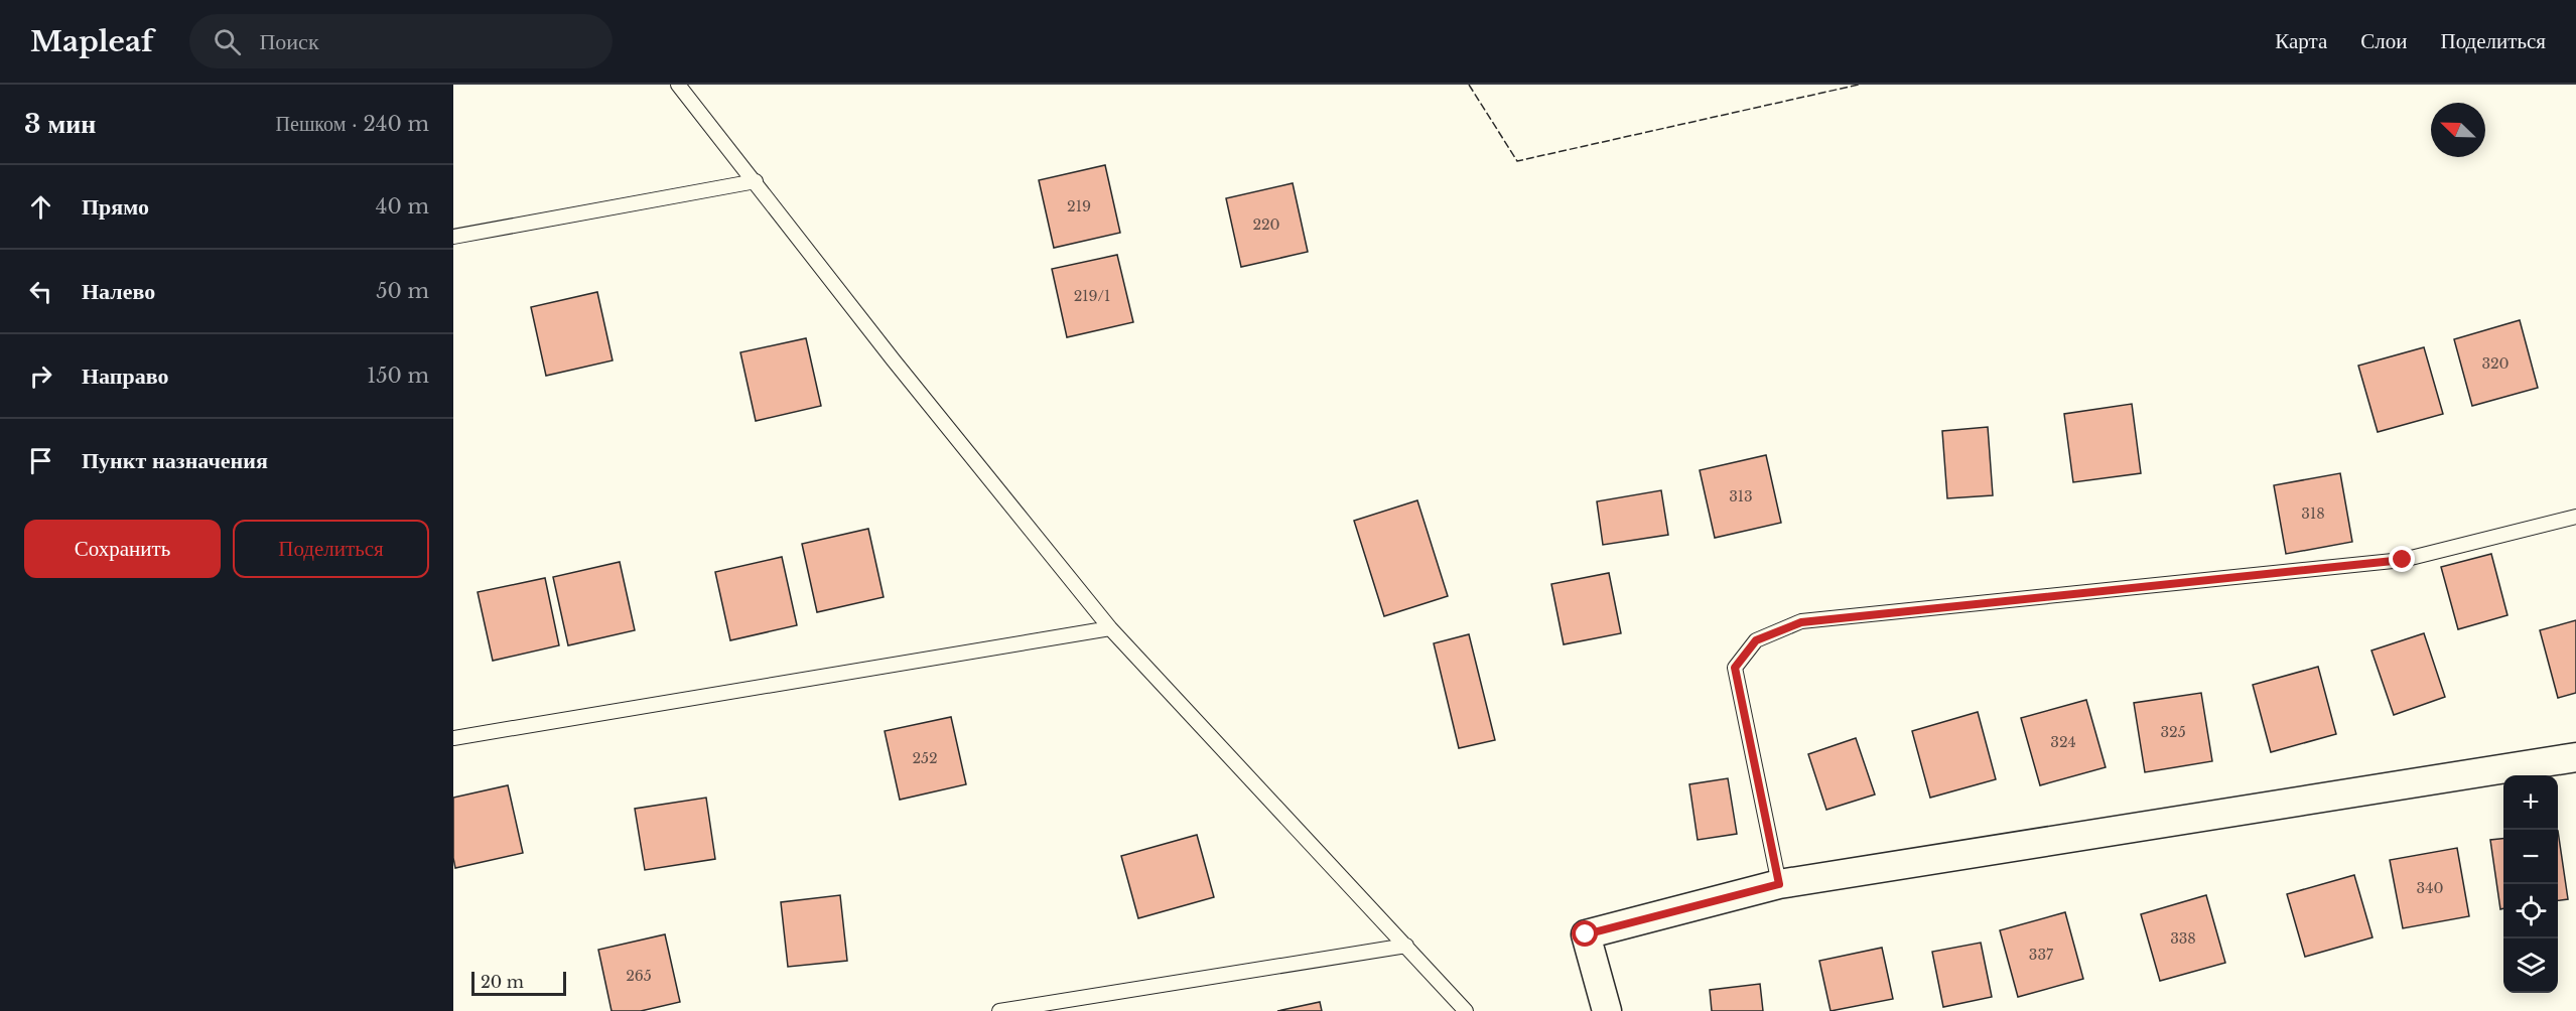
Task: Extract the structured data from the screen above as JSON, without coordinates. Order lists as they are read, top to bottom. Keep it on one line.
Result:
{"house_numbers":["219","220","219/1","320","313","318","325","324","252","340","338","337","265"],"scale_bar":"20 m","north":"top left","page":{"header":"Mapleaf","search":"Поиск","nav":["Карта","Слои","Поделиться"],"heading":["3 мин","Пешком · 240 m"],"list":[["Прямо","40 m"],["Налево","50 m"],["Направо","150 m"],"Пункт назначения"],"buttons":["Сохранить","Поделиться"],"map_buttons":["+","−"],"scale":"20 m"}}
